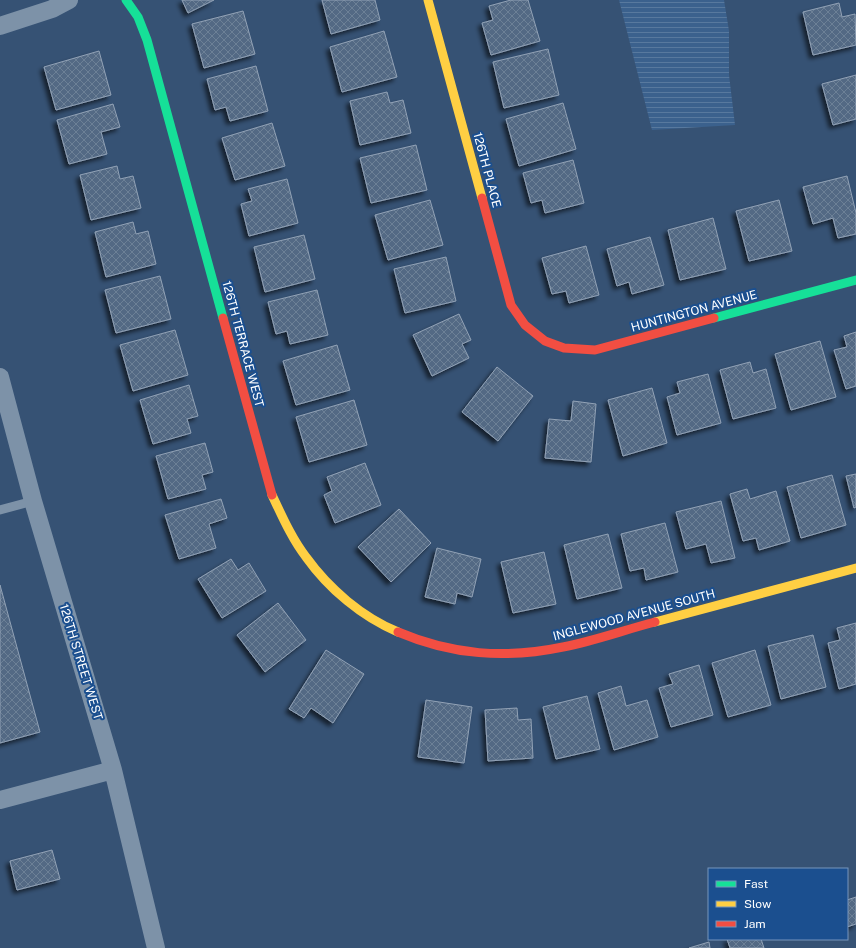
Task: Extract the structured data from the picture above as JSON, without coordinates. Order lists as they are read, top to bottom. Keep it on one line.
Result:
{"streets":{"street":["126TH PLACE","HUNTINGTON AVENUE","126TH TERRACE WEST","INGLEWOOD AVENUE SOUTH","126TH STREET WEST"]},"crossings":[["126TH PLACE","HUNTINGTON AVENUE"],["126TH TERRACE WEST","INGLEWOOD AVENUE SOUTH"]],"legend":["Fast","Slow","Jam"]}
